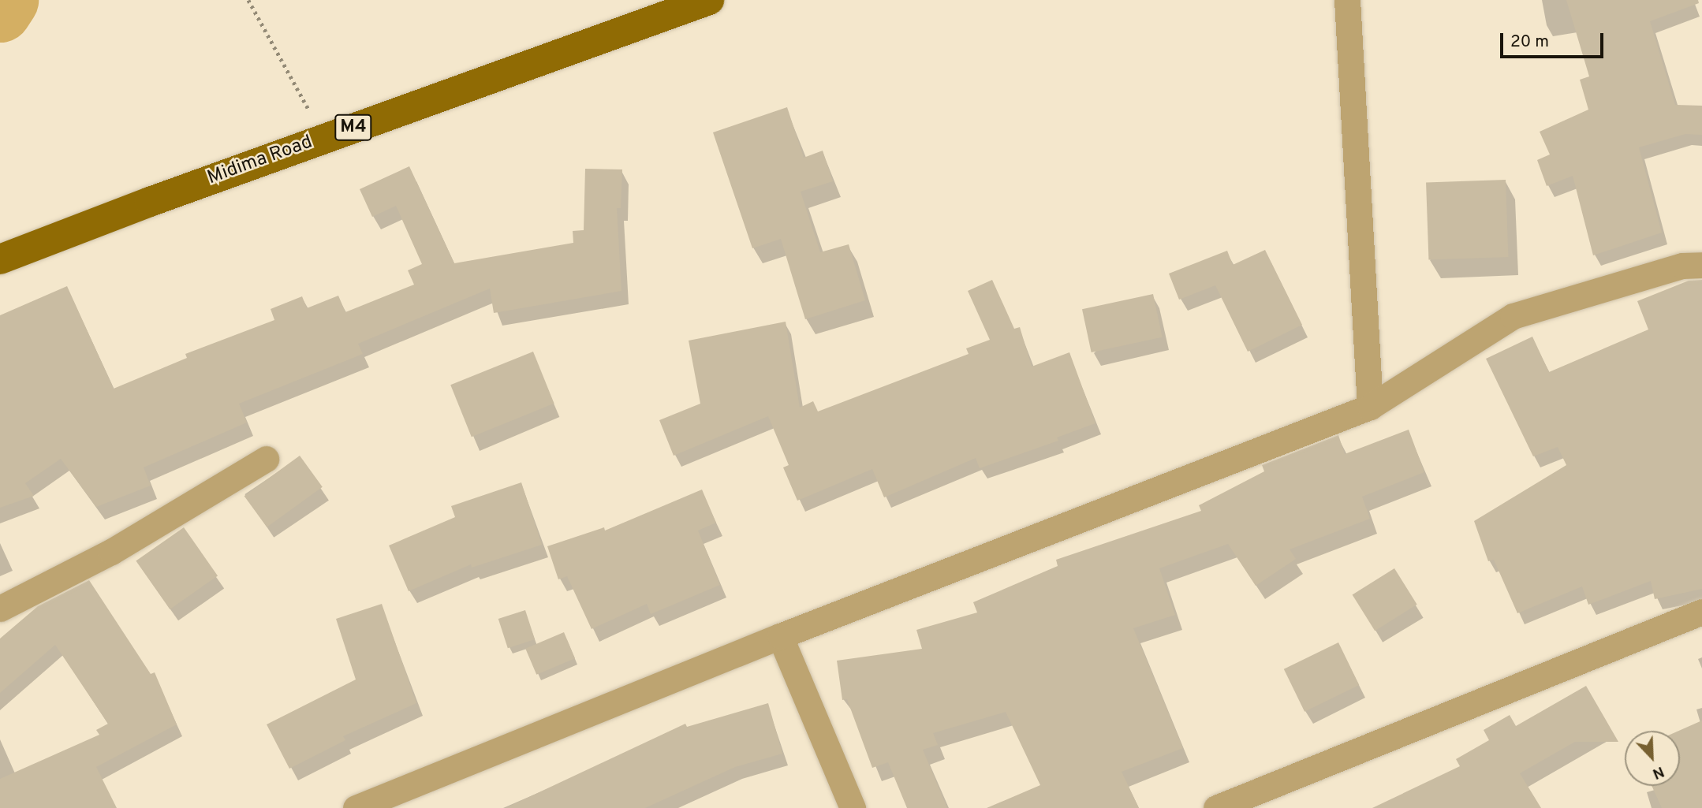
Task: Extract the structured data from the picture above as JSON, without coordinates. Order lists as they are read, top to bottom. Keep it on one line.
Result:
{"streets":{"main road":["M4","Midima Road"]},"scale_bar":"20 m","north":"bottom right"}
